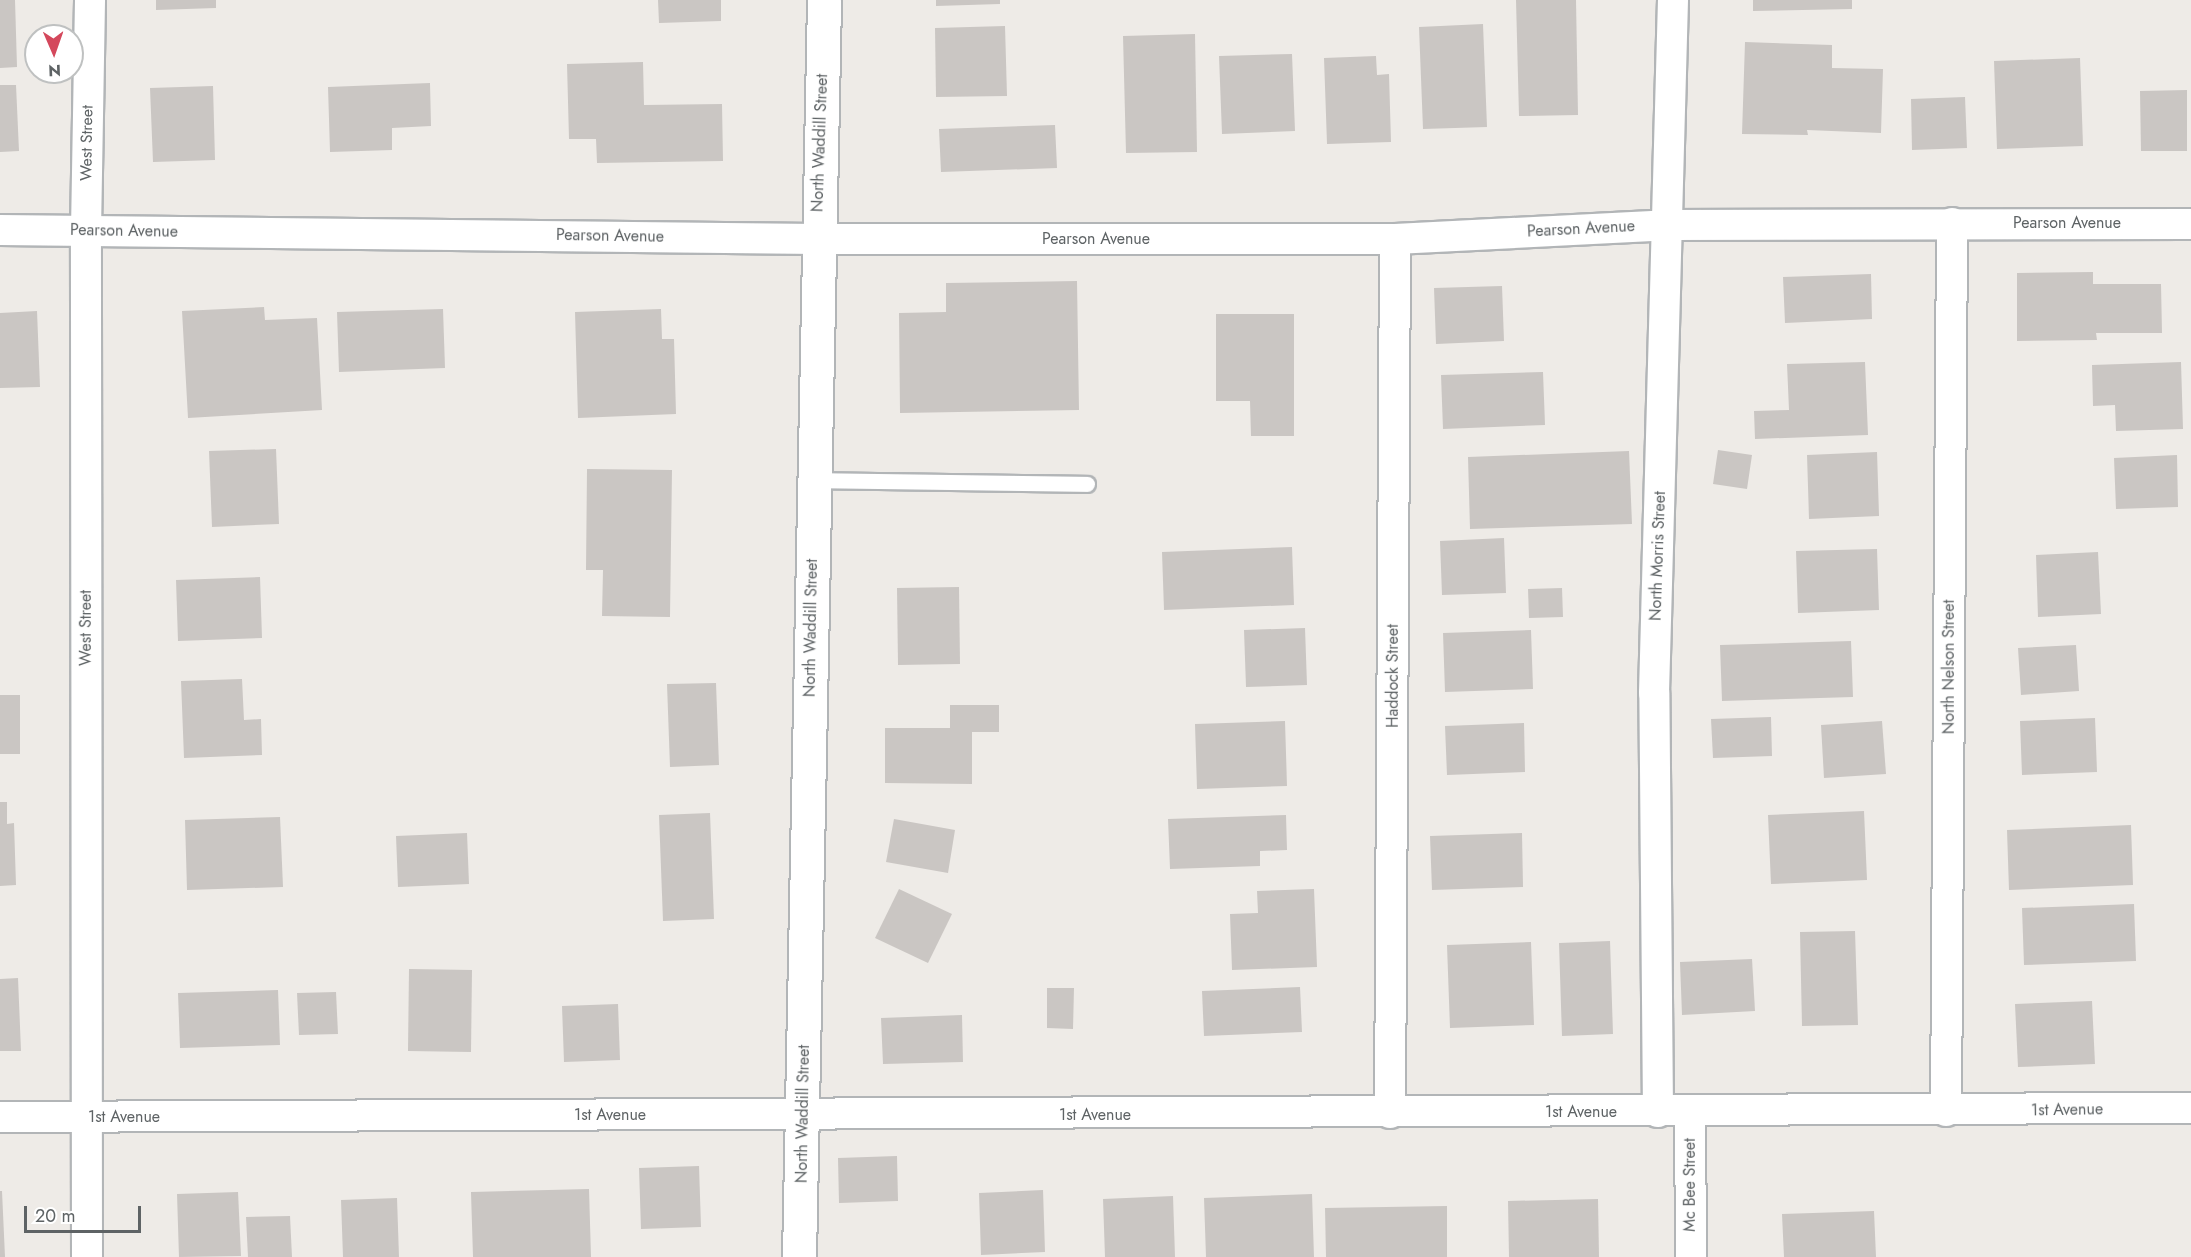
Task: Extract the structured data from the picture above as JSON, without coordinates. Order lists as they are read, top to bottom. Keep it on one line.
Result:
{"streets":{"street":["West Street","North Waddill Street","Pearson Avenue","North Morris Street","North Nelson Street","Haddock Street","1st Avenue","Mc Bee Street"]},"crossings":[["West Street","Pearson Avenue"],["West Street","1st Avenue"],["North Waddill Street","Pearson Avenue"],["North Waddill Street","1st Avenue"],["Pearson Avenue","North Morris Street"],["Pearson Avenue","North Nelson Street"],["Pearson Avenue","Haddock Street"],["North Morris Street","1st Avenue"],["North Nelson Street","1st Avenue"],["Haddock Street","1st Avenue"],["1st Avenue","Mc Bee Street"]],"scale_bar":"20 m","north":"bottom"}
